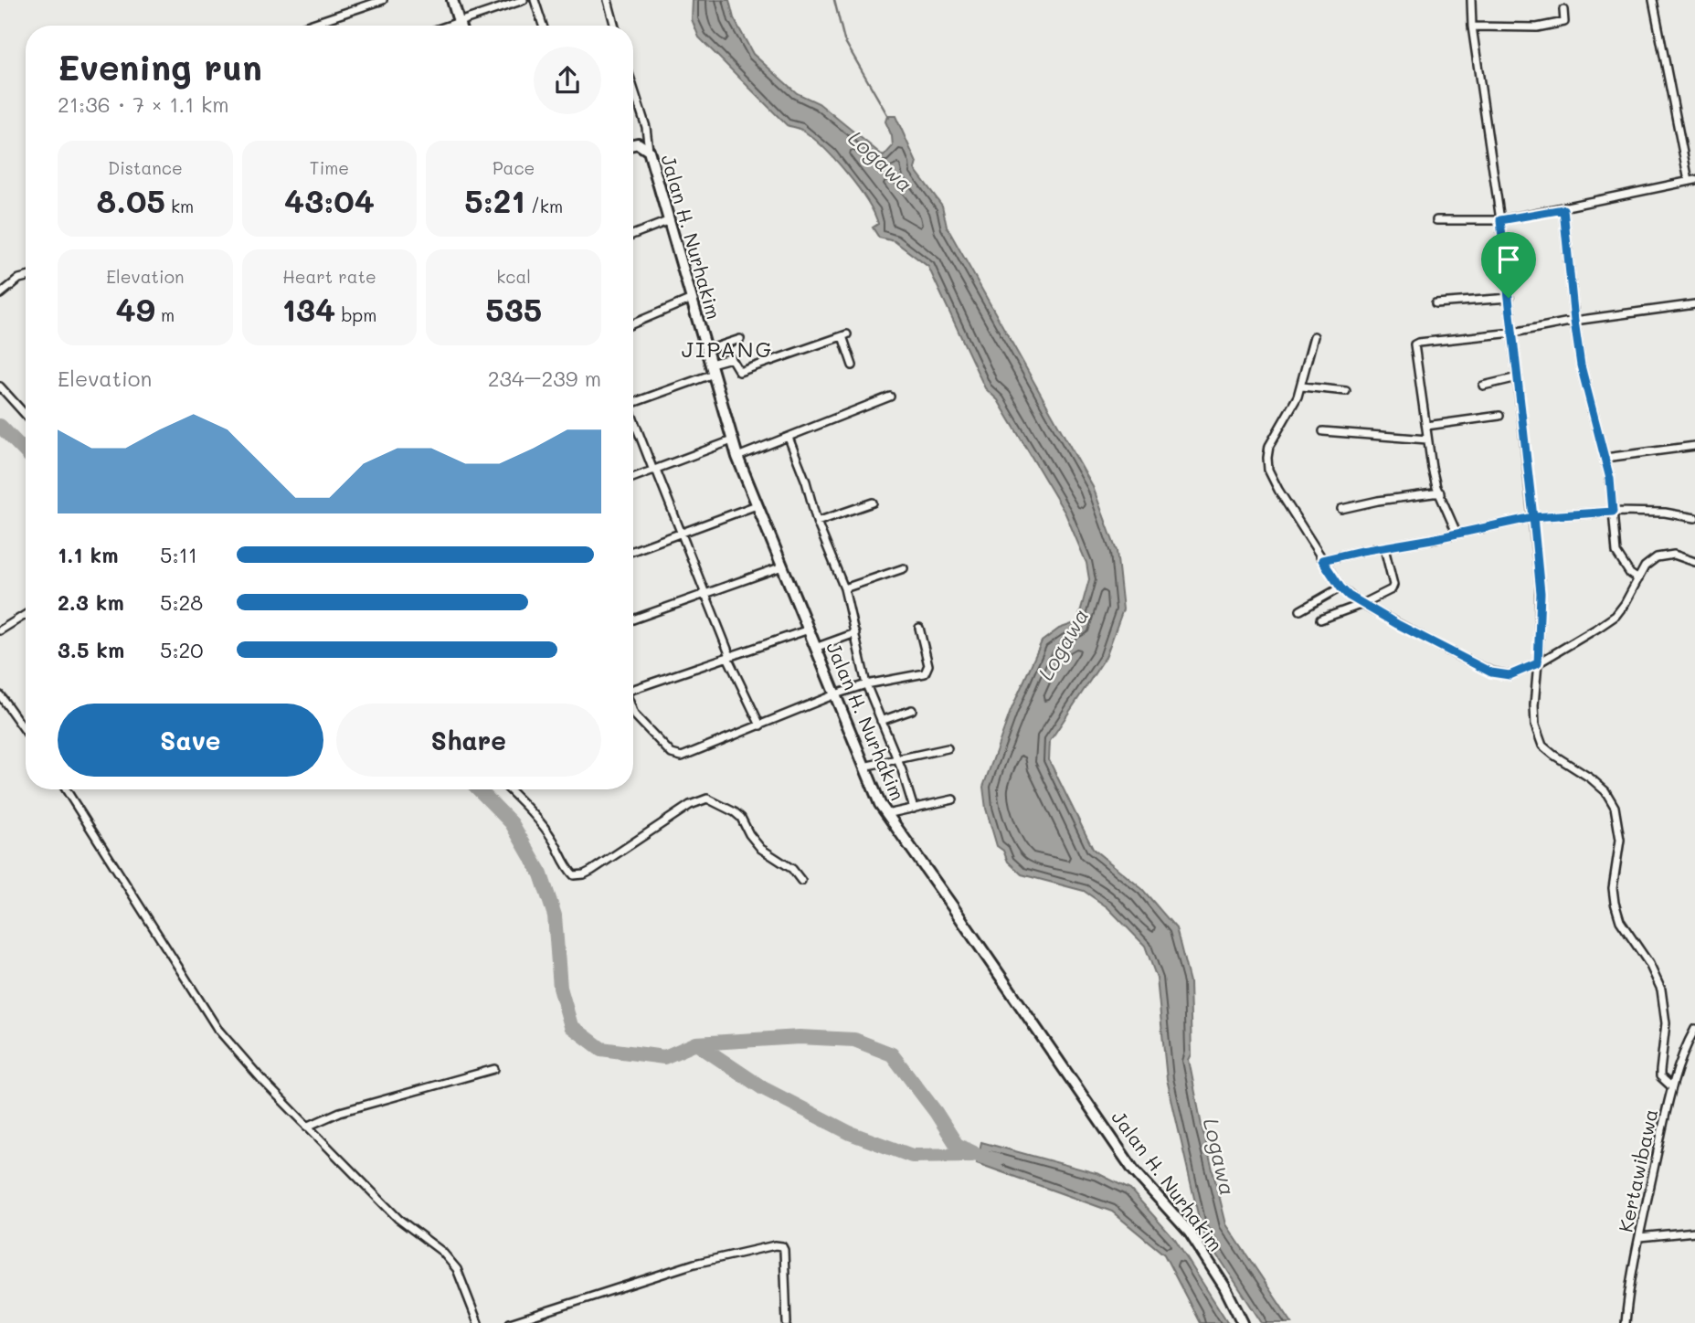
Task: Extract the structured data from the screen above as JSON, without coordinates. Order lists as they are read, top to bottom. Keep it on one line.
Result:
{"streets":{"main road":["Jalan H. Nurhakim"],"street":["Kertawibawa"]},"districts":["JIPANG"],"water":["Logawa"],"page":{"heading":["Evening run","21:36 · 7 × 1.1 km"],"stats":[["Distance","8.05 km"],["Time","43:04"],["Pace","5:21 /km"],["Elevation","49 m"],["Heart rate","134 bpm"],["kcal","535"]],"chart":["Elevation","234–239 m"],"list":[{"name":"1.1 km","note":"5:11"},{"name":"2.3 km","note":"5:28"},{"name":"3.5 km","note":"5:20"}],"buttons":["Save","Share"]}}
